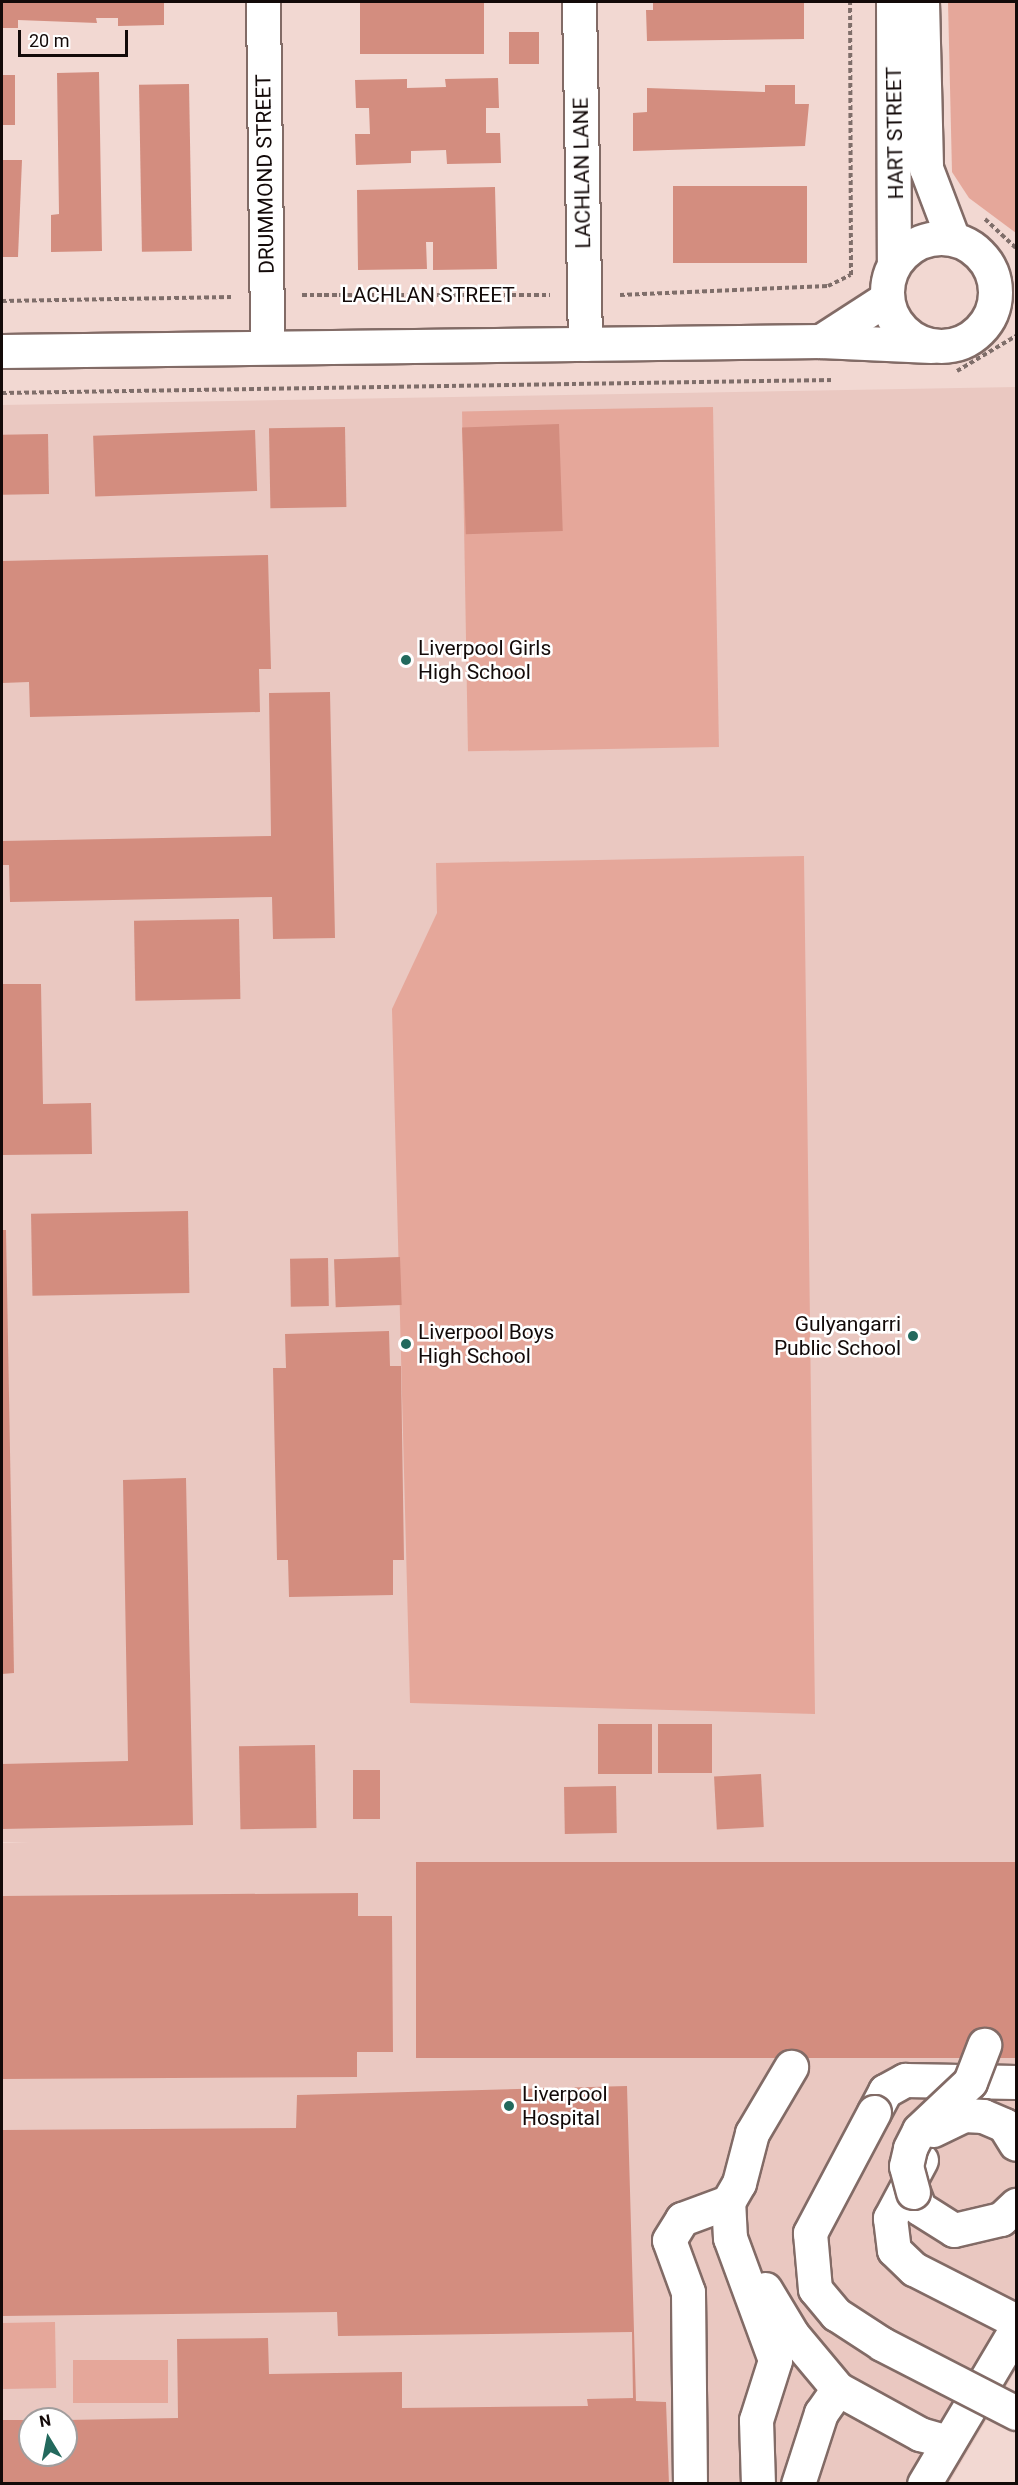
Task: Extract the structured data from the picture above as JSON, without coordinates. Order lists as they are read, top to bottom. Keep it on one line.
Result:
{"streets":{"street":["HART STREET","LACHLAN LANE","DRUMMOND STREET"],"path":["LACHLAN STREET"]},"crossings":[["LACHLAN LANE","LACHLAN STREET"],["DRUMMOND STREET","LACHLAN STREET"]],"places":["Liverpool Girls High School","Gulyangarri Public School","Liverpool Boys High School","Liverpool Hospital"],"scale_bar":"20 m","north":"top"}
